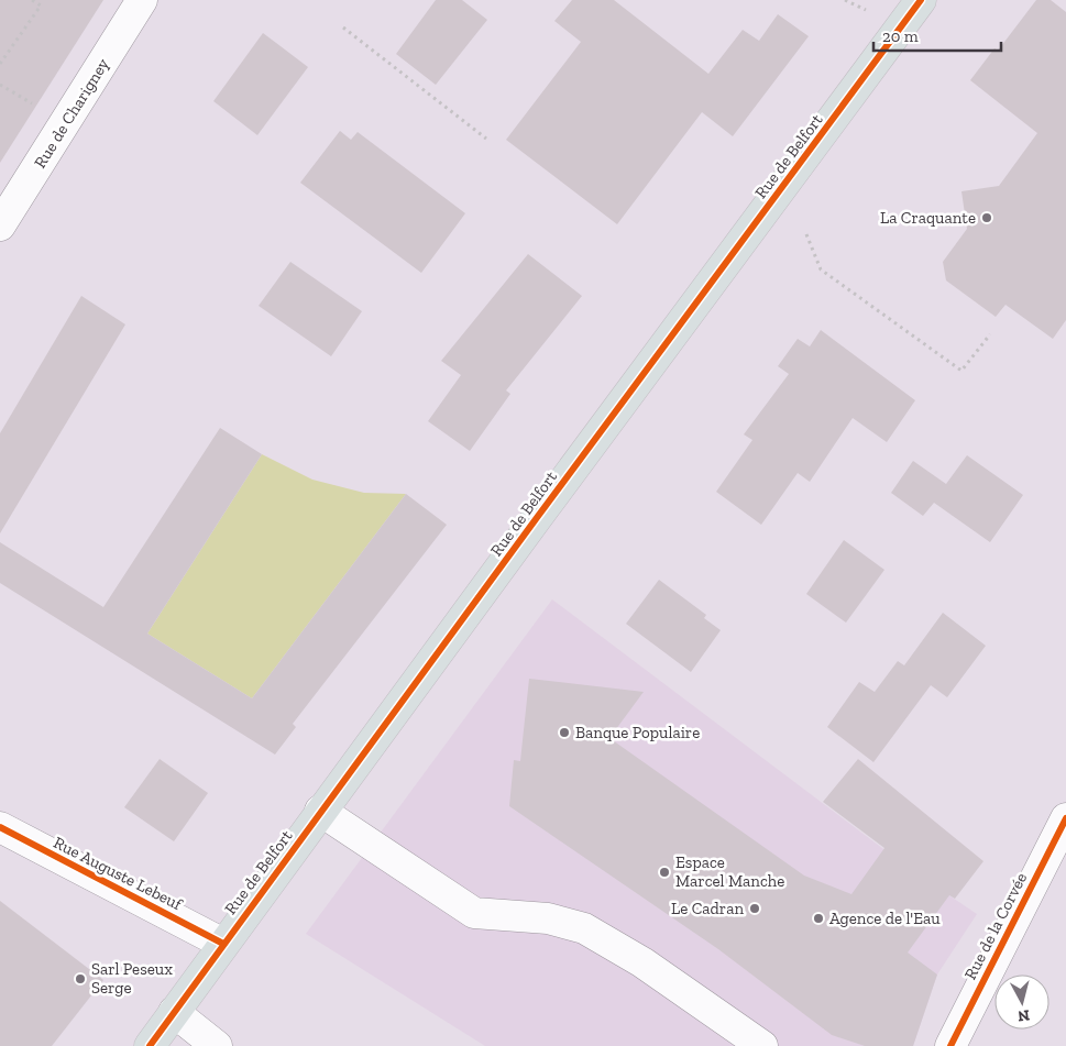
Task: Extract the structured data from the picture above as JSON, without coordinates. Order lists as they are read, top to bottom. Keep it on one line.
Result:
{"streets":{"main road":["Rue de Belfort"],"street":["Rue de Charigney","Rue Auguste Lebeuf","Rue de la Corvée"]},"crossings":[["Rue de Belfort","Rue Auguste Lebeuf"]],"places":["La Craquante","Banque Populaire","Espace Marcel Manche","Le Cadran","Agence de l'Eau","Sarl Peseux Serge"],"scale_bar":"20 m","north":"bottom"}
